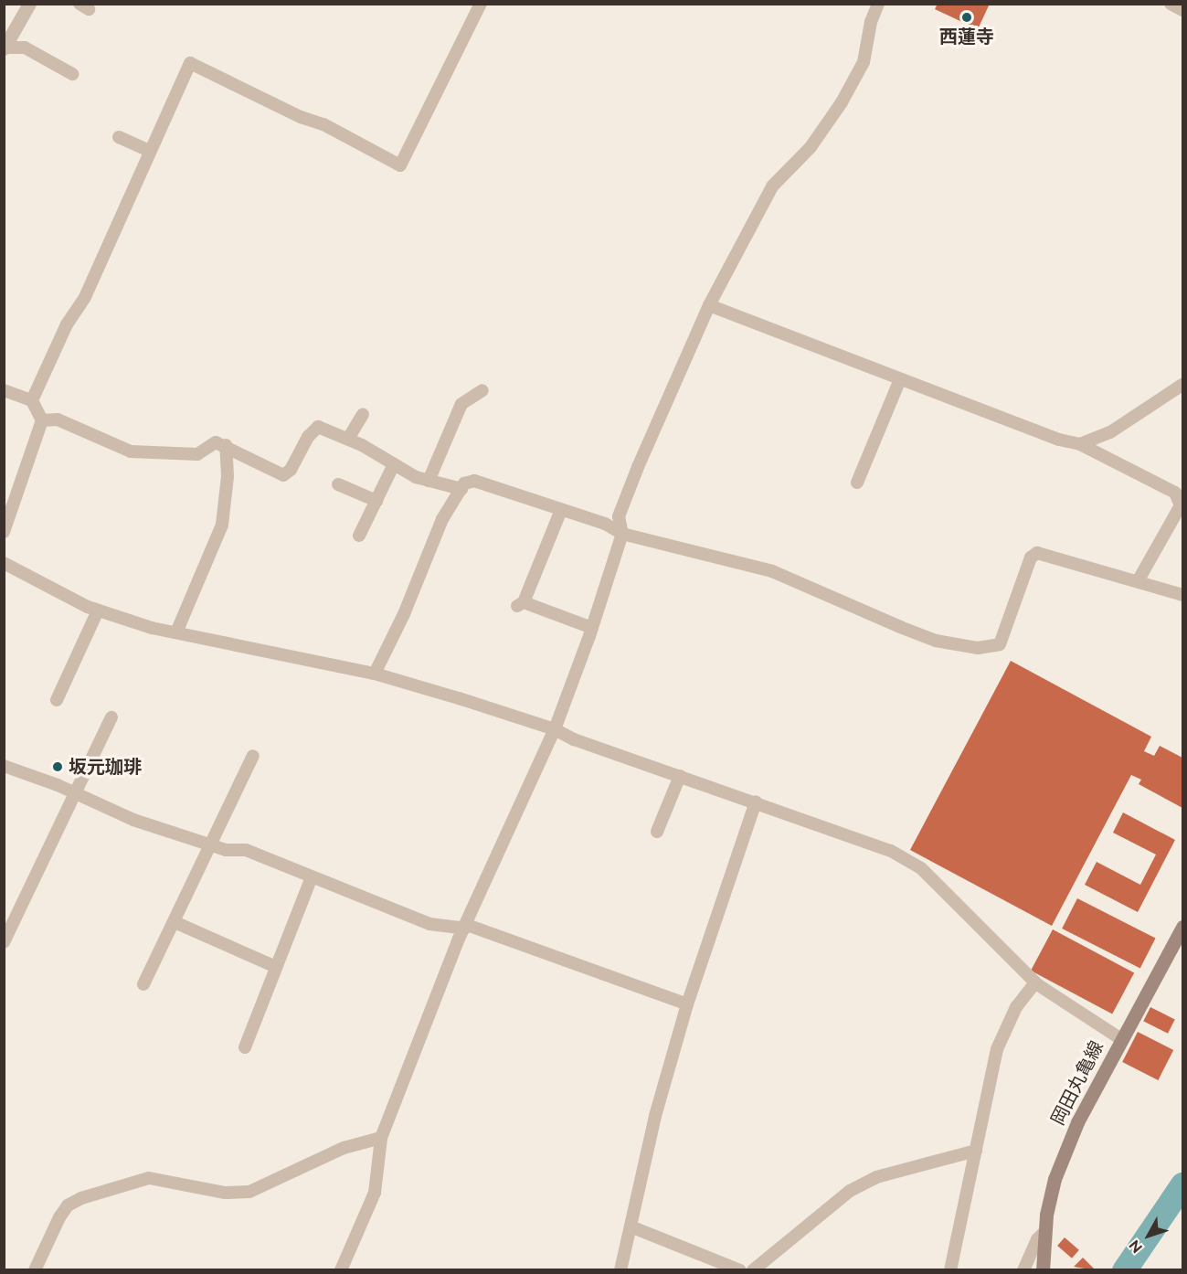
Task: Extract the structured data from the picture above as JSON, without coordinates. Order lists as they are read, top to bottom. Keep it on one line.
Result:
{"streets":{"main road":["岡田丸亀線"]},"places":["西蓮寺","坂元珈琲"],"north":"bottom left"}
